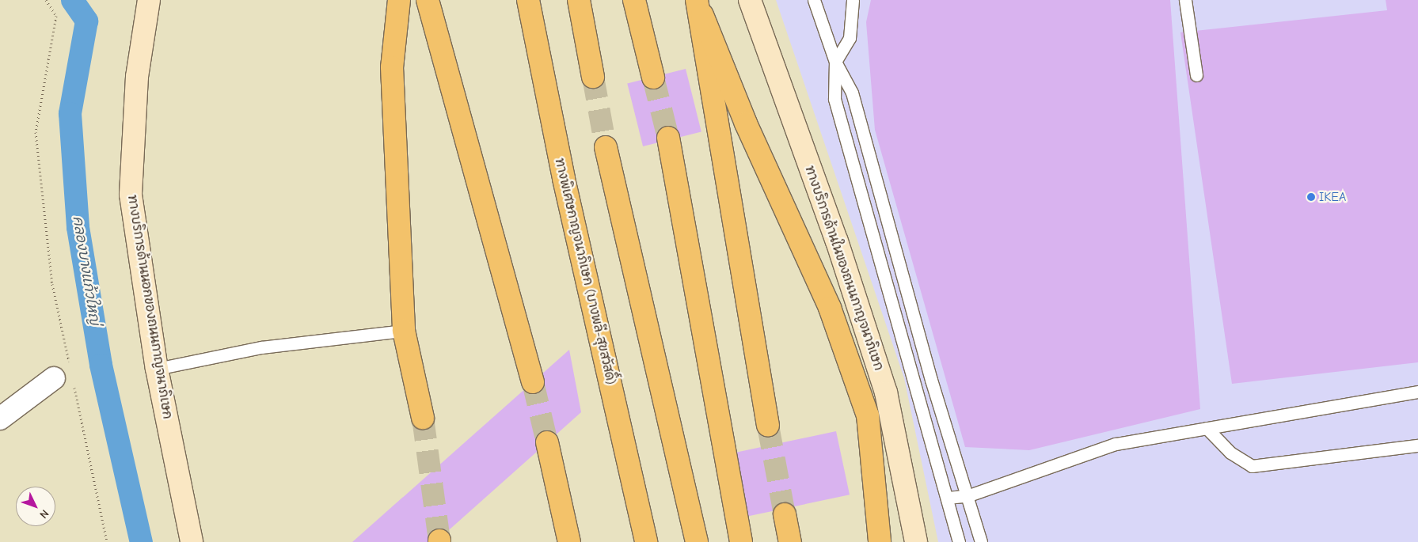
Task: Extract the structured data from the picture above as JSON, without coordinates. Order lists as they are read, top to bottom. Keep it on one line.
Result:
{"streets":{"highway":["ทางพิเศษกาญจนาภิเษก (บางพลี-สุขสวัสดิ์)"],"main road":["ทางบริการด้านในของถนนกาญจนาภิเษก","ทางบริการด้านนอกของถนนกาญจนาภิเษก"]},"water":["คลองบางแก้วใหญ่"],"places":["IKEA"],"north":"bottom right"}
